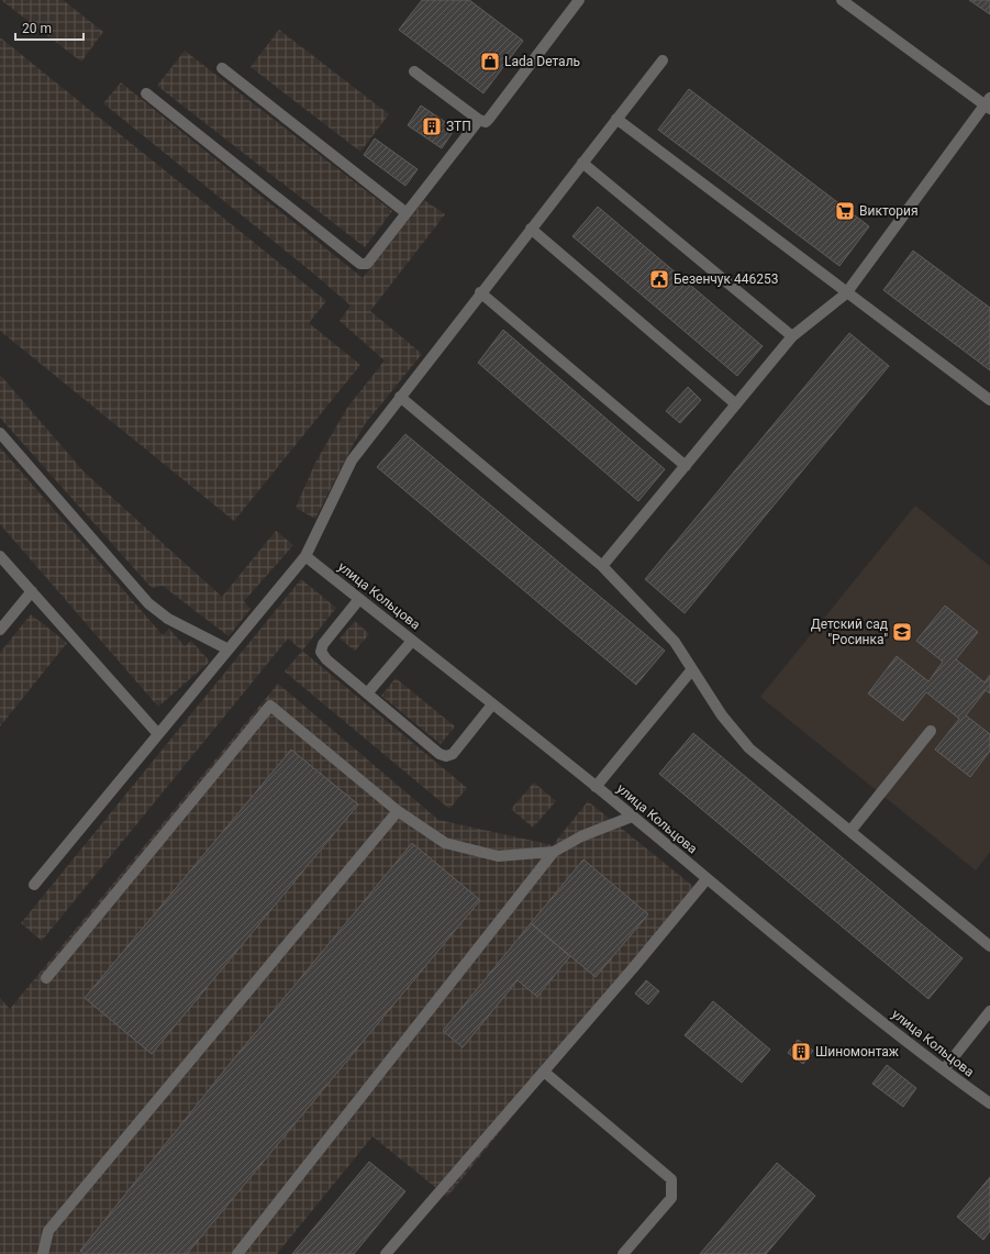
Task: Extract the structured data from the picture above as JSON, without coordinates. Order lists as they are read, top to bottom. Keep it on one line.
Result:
{"streets":{"street":["улица Кольцова"]},"places":{"shop":["Lada Dеталь"],"building":["ЗТП","Шиномонтаж"],"supermarket":["Виктория"],"public building":["Безенчук 446253"],"school or university":["Детский сад \"Росинка\""]},"scale_bar":"20 m"}
